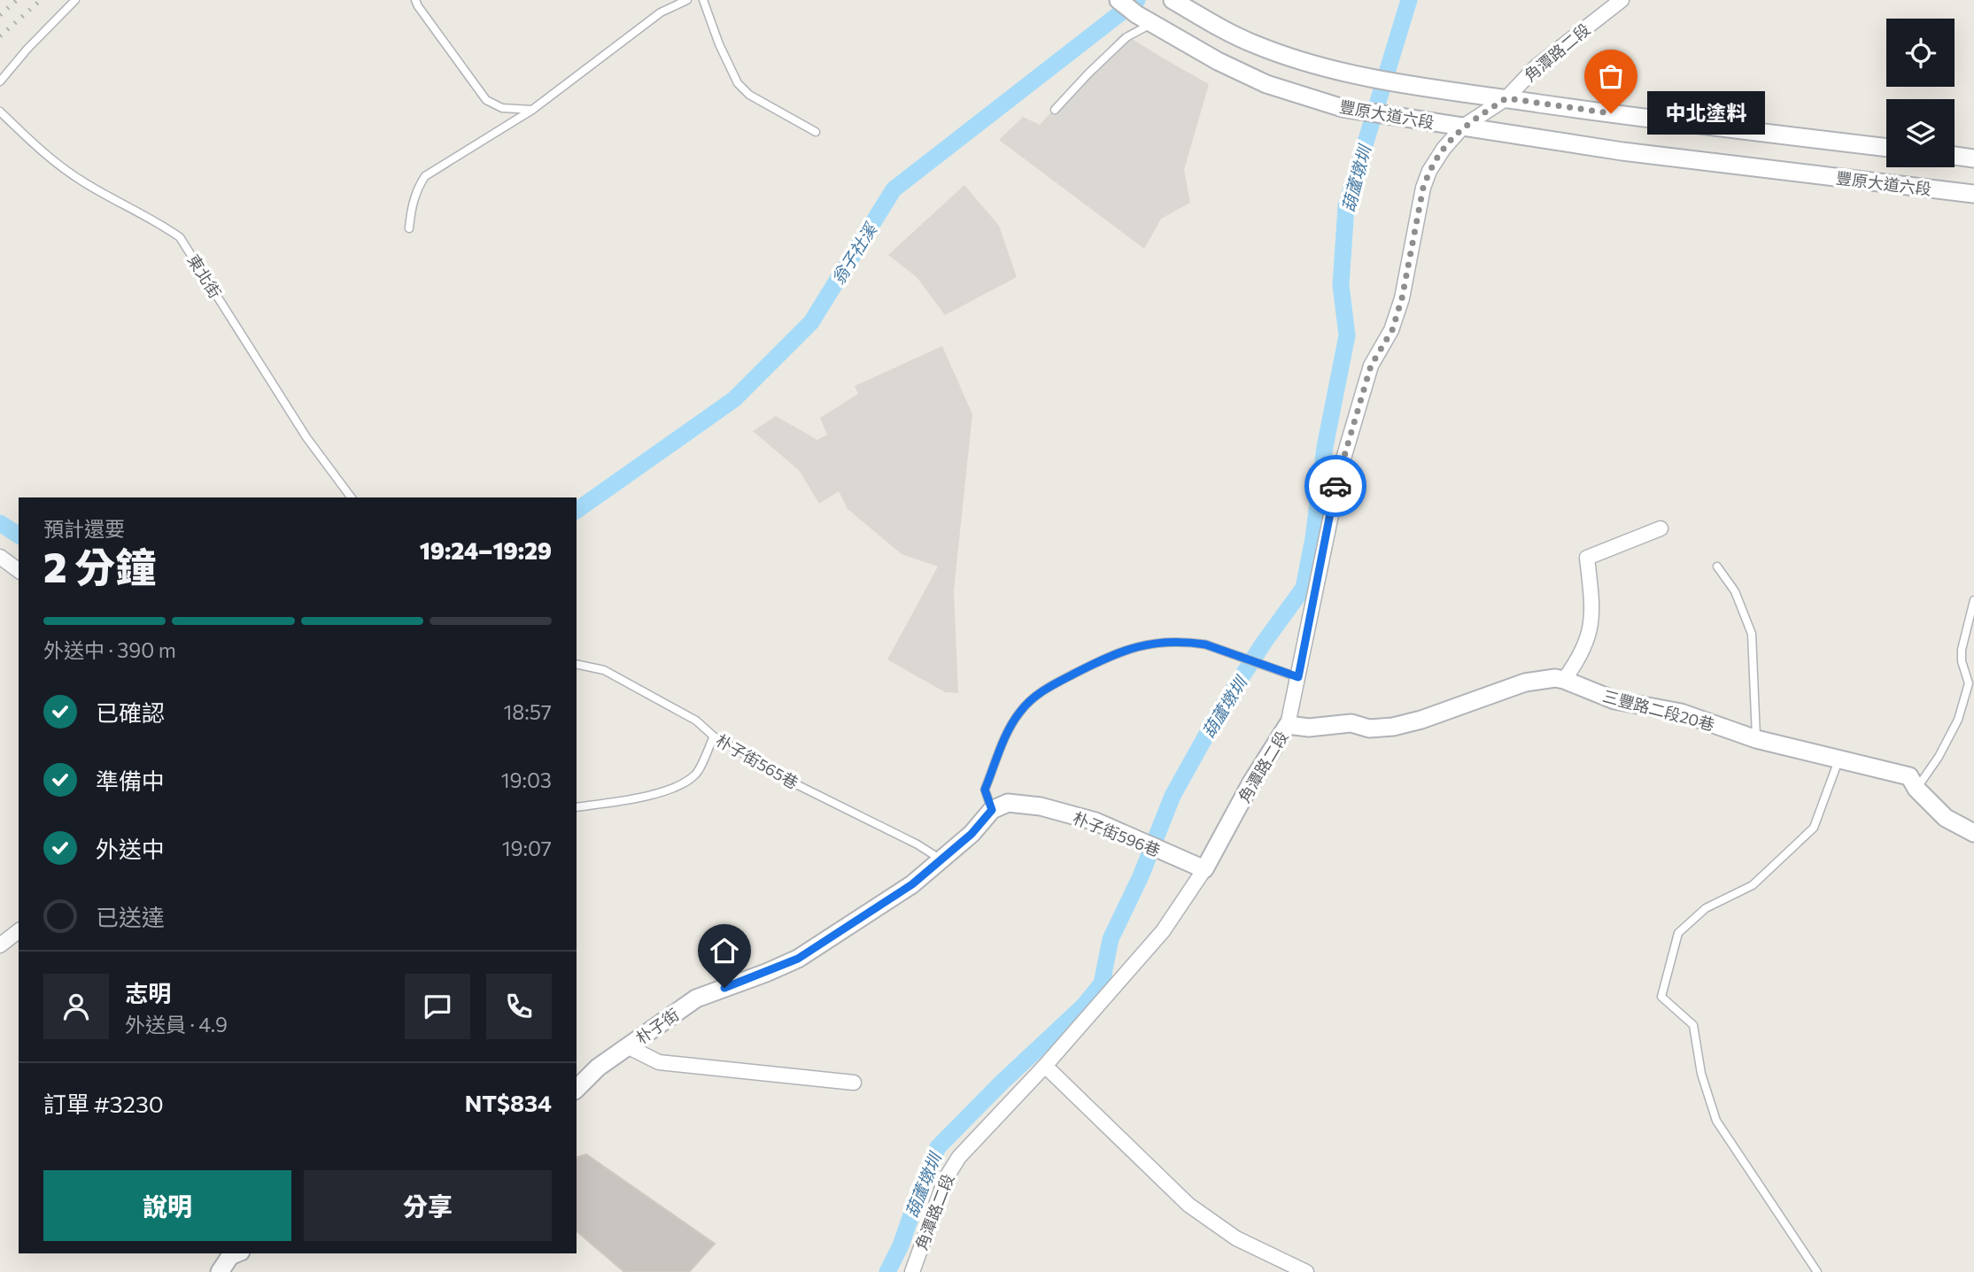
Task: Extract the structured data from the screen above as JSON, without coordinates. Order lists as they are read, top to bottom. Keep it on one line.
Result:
{"streets":{"street":["角潭路二段","豐原大道六段","三豐路二段20巷","朴子街596巷","朴子街"],"lane":["東北街","朴子街565巷"]},"crossings":[["角潭路二段","豐原大道六段"],["角潭路二段","三豐路二段20巷"],["角潭路二段","朴子街596巷"],["朴子街565巷","朴子街"],["朴子街596巷","朴子街"]],"water":["葫蘆墩圳","翁子社溪"],"places":["中北塗料"],"page":{"bubble":"中北塗料","heading":["2 分鐘","預計還要","19:24–19:29"],"panel":["志明","外送員 · 4.9","訂單 #3230","NT$834"],"bar":"外送中 · 390 m","list":[["已確認","18:57"],["準備中","19:03"],["外送中","19:07"],"已送達"],"buttons":["說明","分享"]}}
